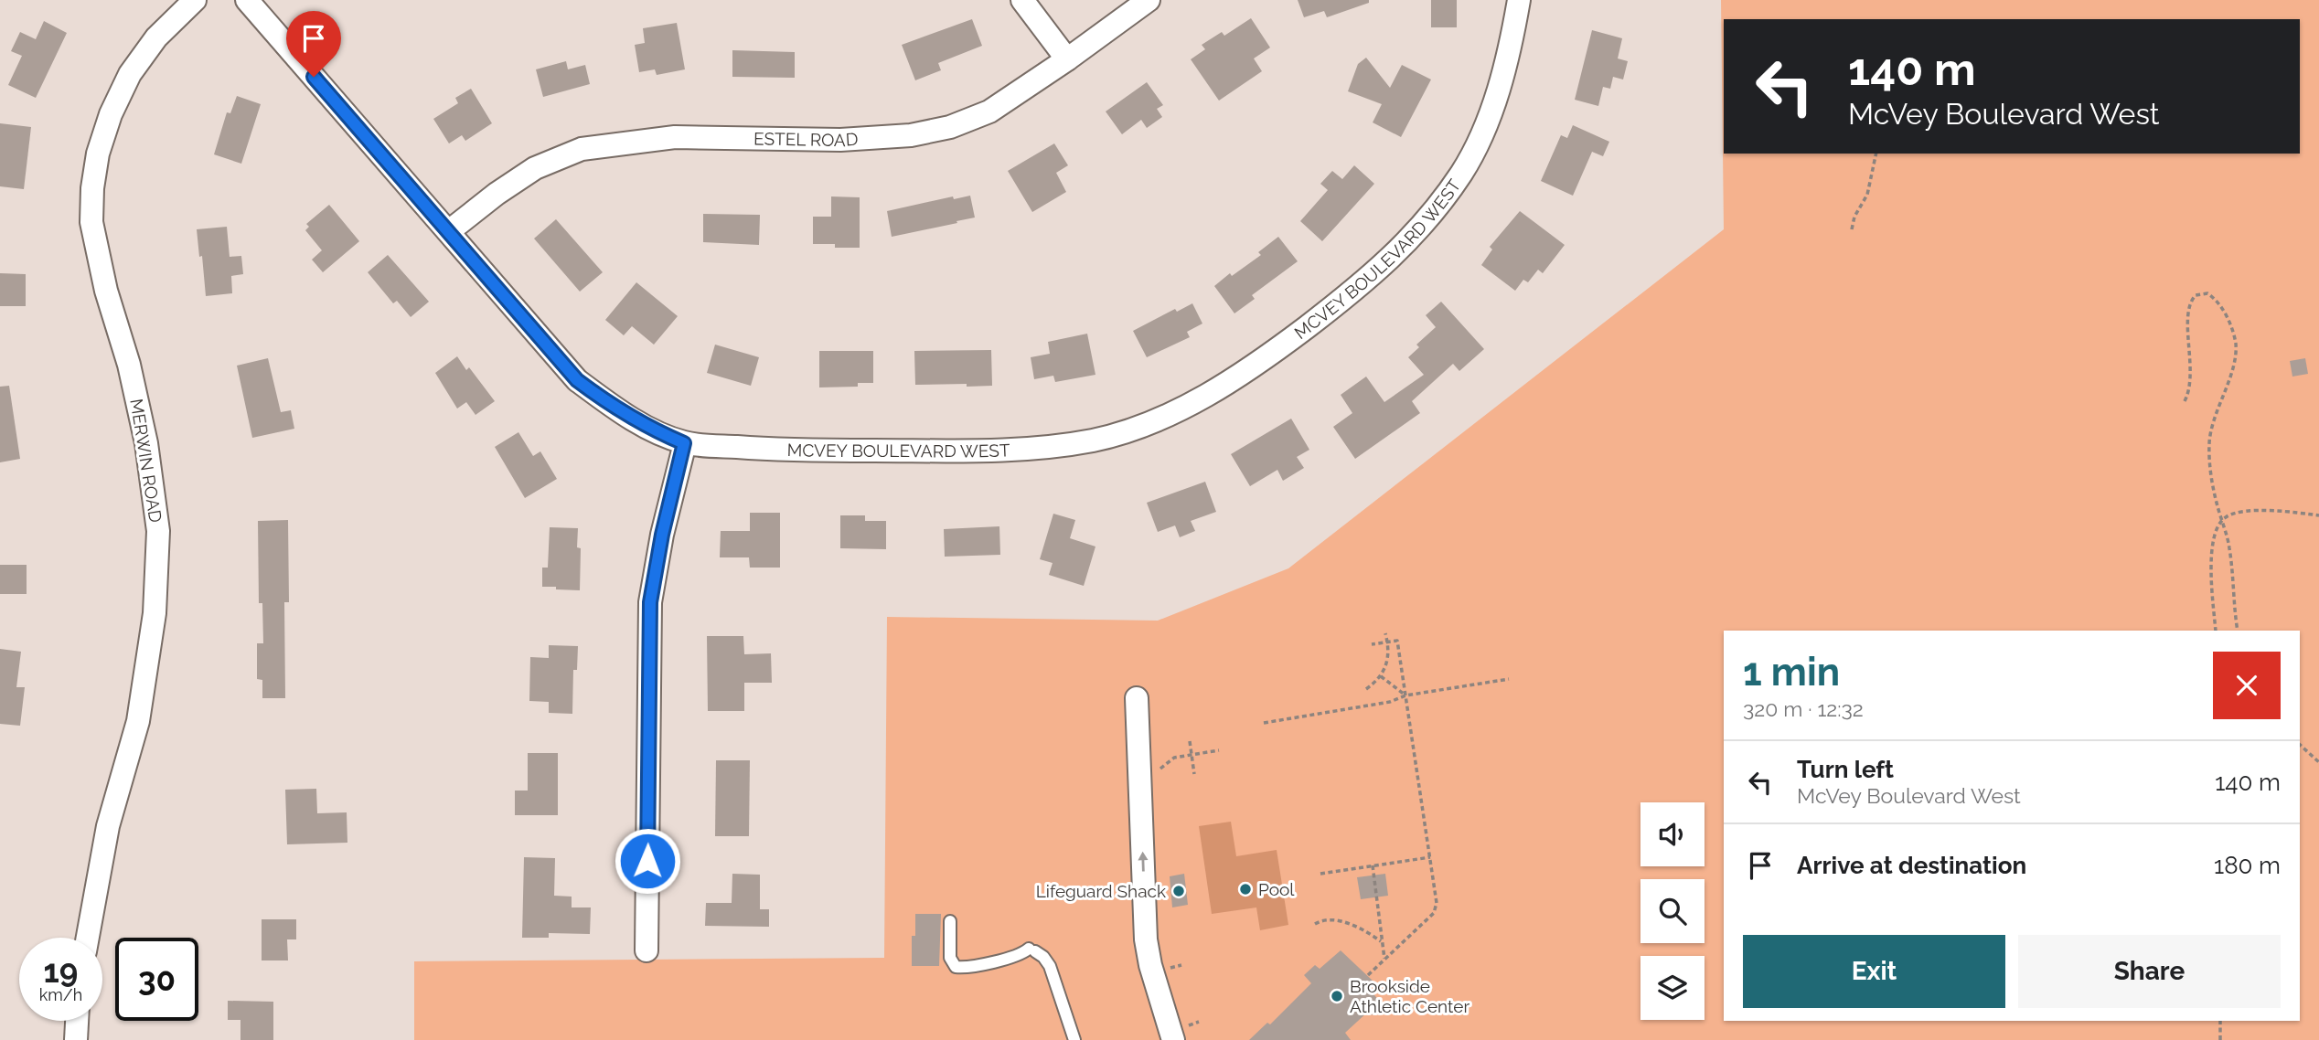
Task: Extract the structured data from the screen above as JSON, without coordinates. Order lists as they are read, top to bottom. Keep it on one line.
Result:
{"streets":{"street":["ESTEL ROAD","MCVEY BOULEVARD WEST","MERWIN ROAD"]},"crossings":[["ESTEL ROAD","MCVEY BOULEVARD WEST"]],"places":["Pool","Lifeguard Shack","Brookside Athletic Center"],"page":{"turn":["140 m","McVey Boulevard West"],"heading":["1 min","320 m · 12:32"],"list":[{"name":"Turn left","note":"McVey Boulevard West","value":"140 m"},{"name":"Arrive at destination","value":"180 m"}],"buttons":["Exit","Share"],"speed":"19 km/h","limit":"30"}}
